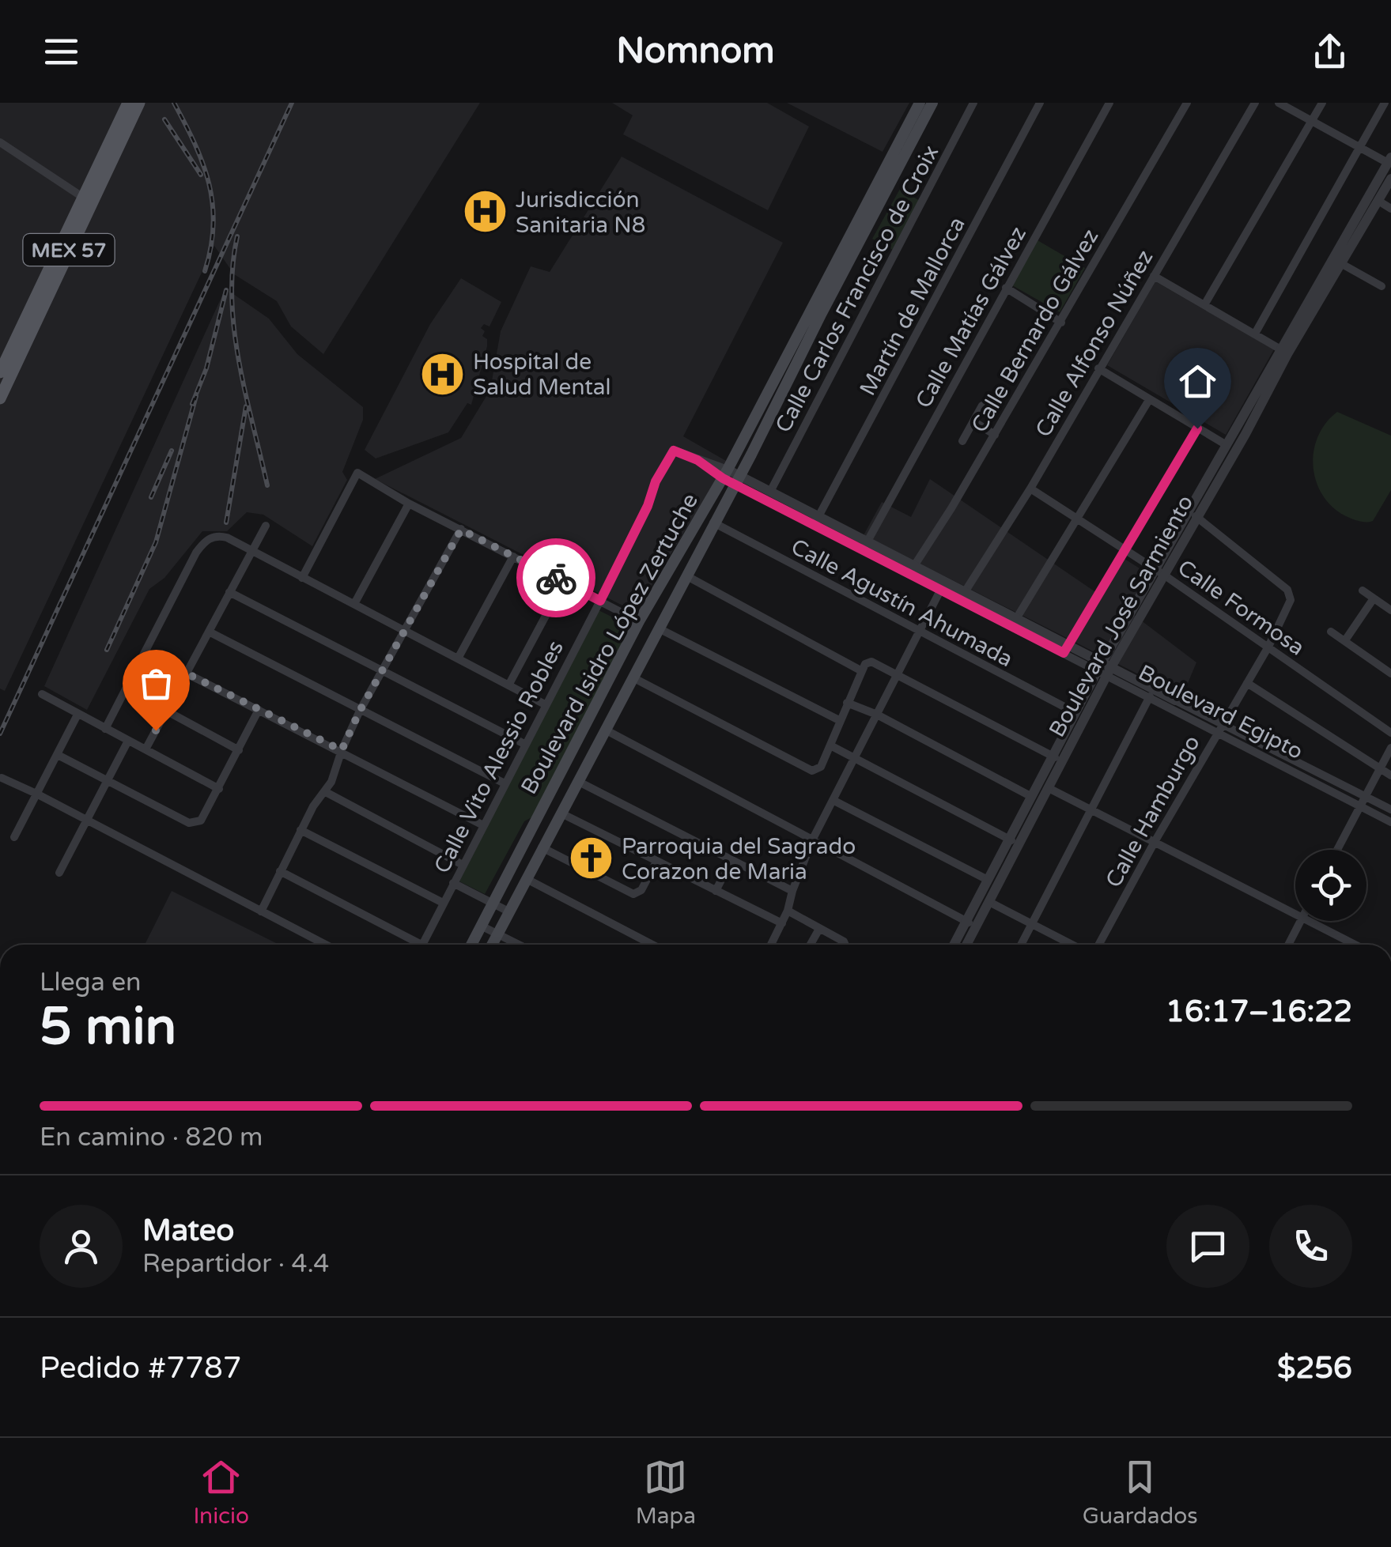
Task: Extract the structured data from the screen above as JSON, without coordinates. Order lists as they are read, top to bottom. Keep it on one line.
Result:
{"streets":{"main road":["MEX 57","Boulevard Isidro López Zertuche"],"street":["Calle Carlos Francisco de Croix","Martín de Mallorca","Calle Matías Gálvez","Calle Bernardo Gálvez","Calle Alfonso Núñez","Calle Agustín Ahumada","Calle Formosa","Boulevard José Sarmiento","Boulevard Egipto","Calle Vito Alessio Robles","Calle Hamburgo"]},"crossings":[["Calle Carlos Francisco de Croix","Boulevard Egipto"],["Martín de Mallorca","Boulevard Egipto"],["Calle Matías Gálvez","Boulevard Egipto"],["Calle Bernardo Gálvez","Boulevard Egipto"],["Calle Alfonso Núñez","Calle Formosa"],["Calle Alfonso Núñez","Boulevard Egipto"],["Calle Agustín Ahumada","Boulevard José Sarmiento"],["Calle Agustín Ahumada","Boulevard Isidro López Zertuche"],["Calle Formosa","Boulevard José Sarmiento"],["Calle Formosa","Calle Hamburgo"],["Boulevard José Sarmiento","Boulevard Egipto"],["Boulevard José Sarmiento","Calle Hamburgo"],["Boulevard Isidro López Zertuche","Boulevard Egipto"],["Boulevard Egipto","Calle Vito Alessio Robles"],["Boulevard Egipto","Calle Hamburgo"]],"places":{"hospital":["Jurisdicción Sanitaria N8","Hospital de Salud Mental"],"church":["Parroquia del Sagrado Corazon de Maria"]},"page":{"header":"Nomnom","heading":["5 min","Llega en","16:17–16:22"],"panel":["Mateo","Repartidor · 4.4","Pedido #7787","$256"],"bar":"En camino · 820 m","tabs":["Inicio","Mapa","Guardados"]}}
